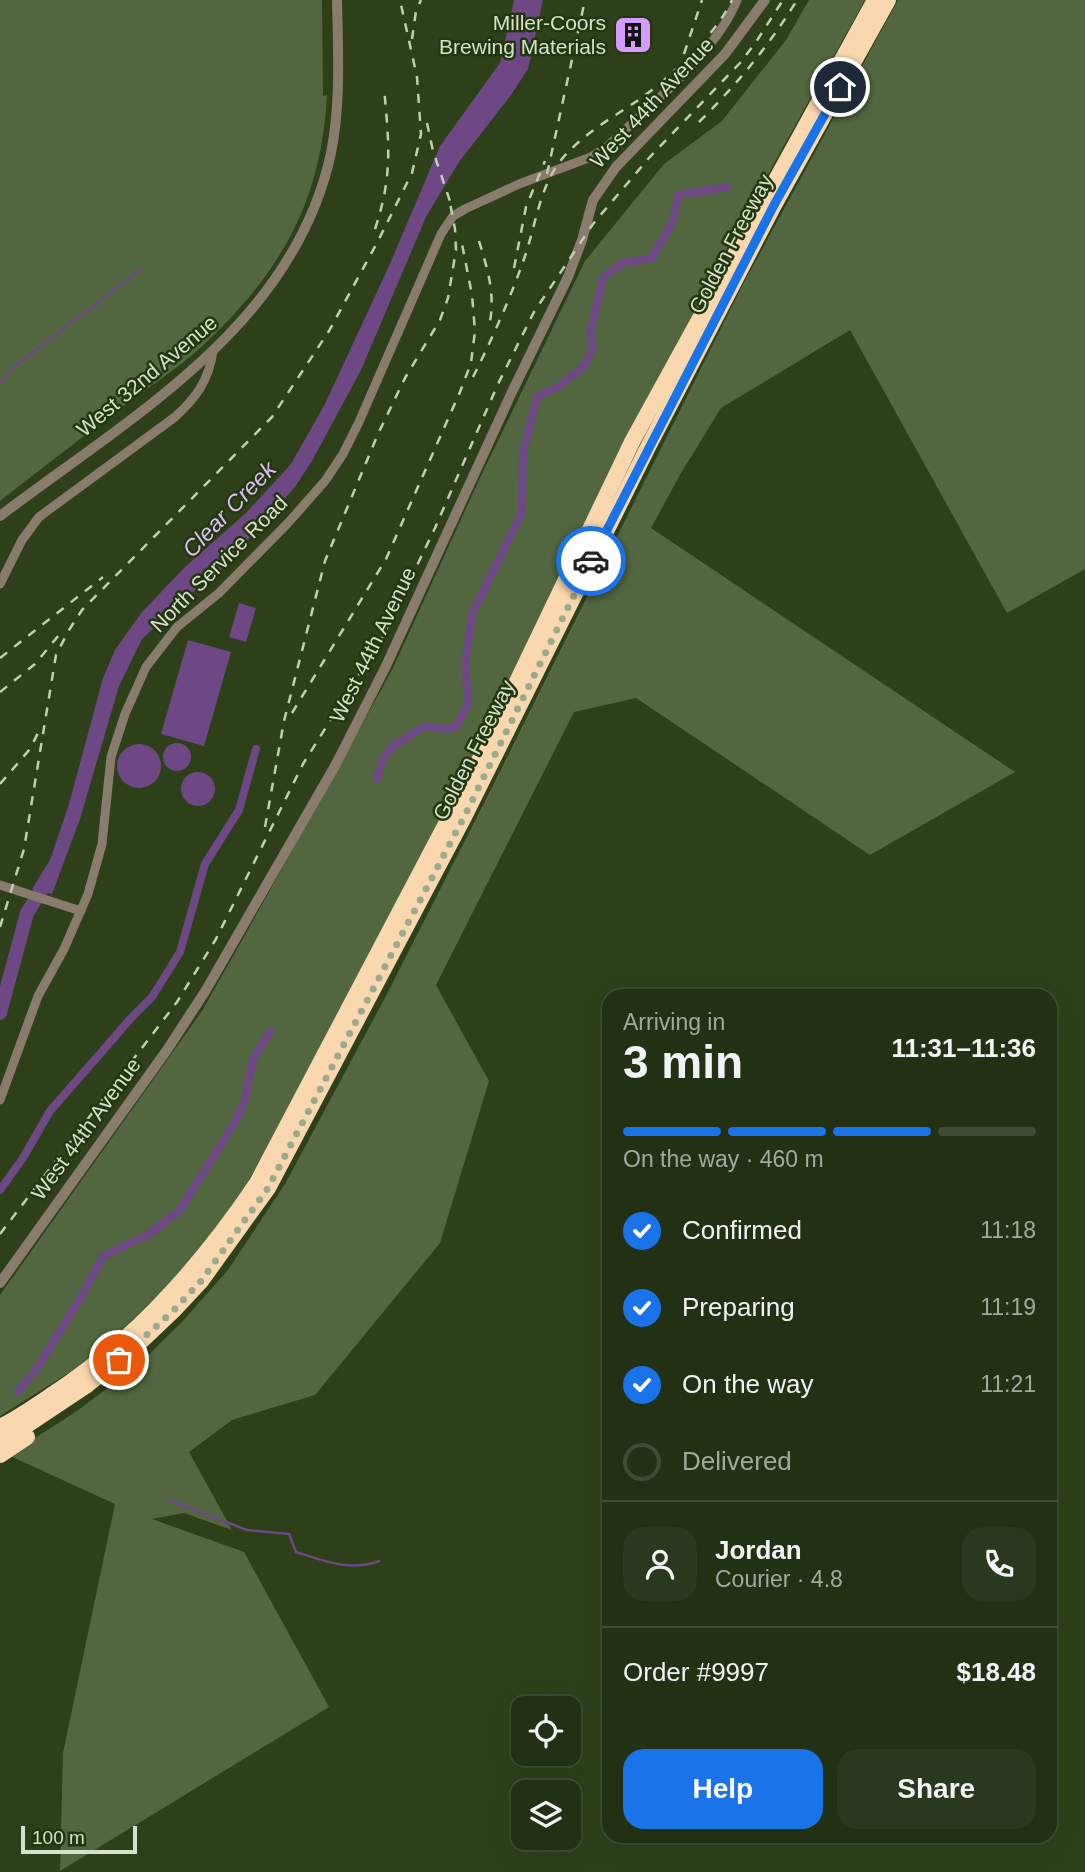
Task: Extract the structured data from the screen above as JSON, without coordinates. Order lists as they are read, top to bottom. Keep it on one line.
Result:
{"streets":{"highway":["Golden Freeway"],"street":["West 44th Avenue","West 32nd Avenue","North Service Road"]},"water":["Clear Creek"],"places":{"building":["Miller-Coors Brewing Materials"]},"scale_bar":"100 m","page":{"heading":["3 min","Arriving in","11:31–11:36"],"panel":["Jordan","Courier · 4.8","Order #9997","$18.48"],"bar":"On the way · 460 m","list":[["Confirmed","11:18"],["Preparing","11:19"],["On the way","11:21"],"Delivered"],"buttons":["Help","Share"],"scale":"100 m"}}
